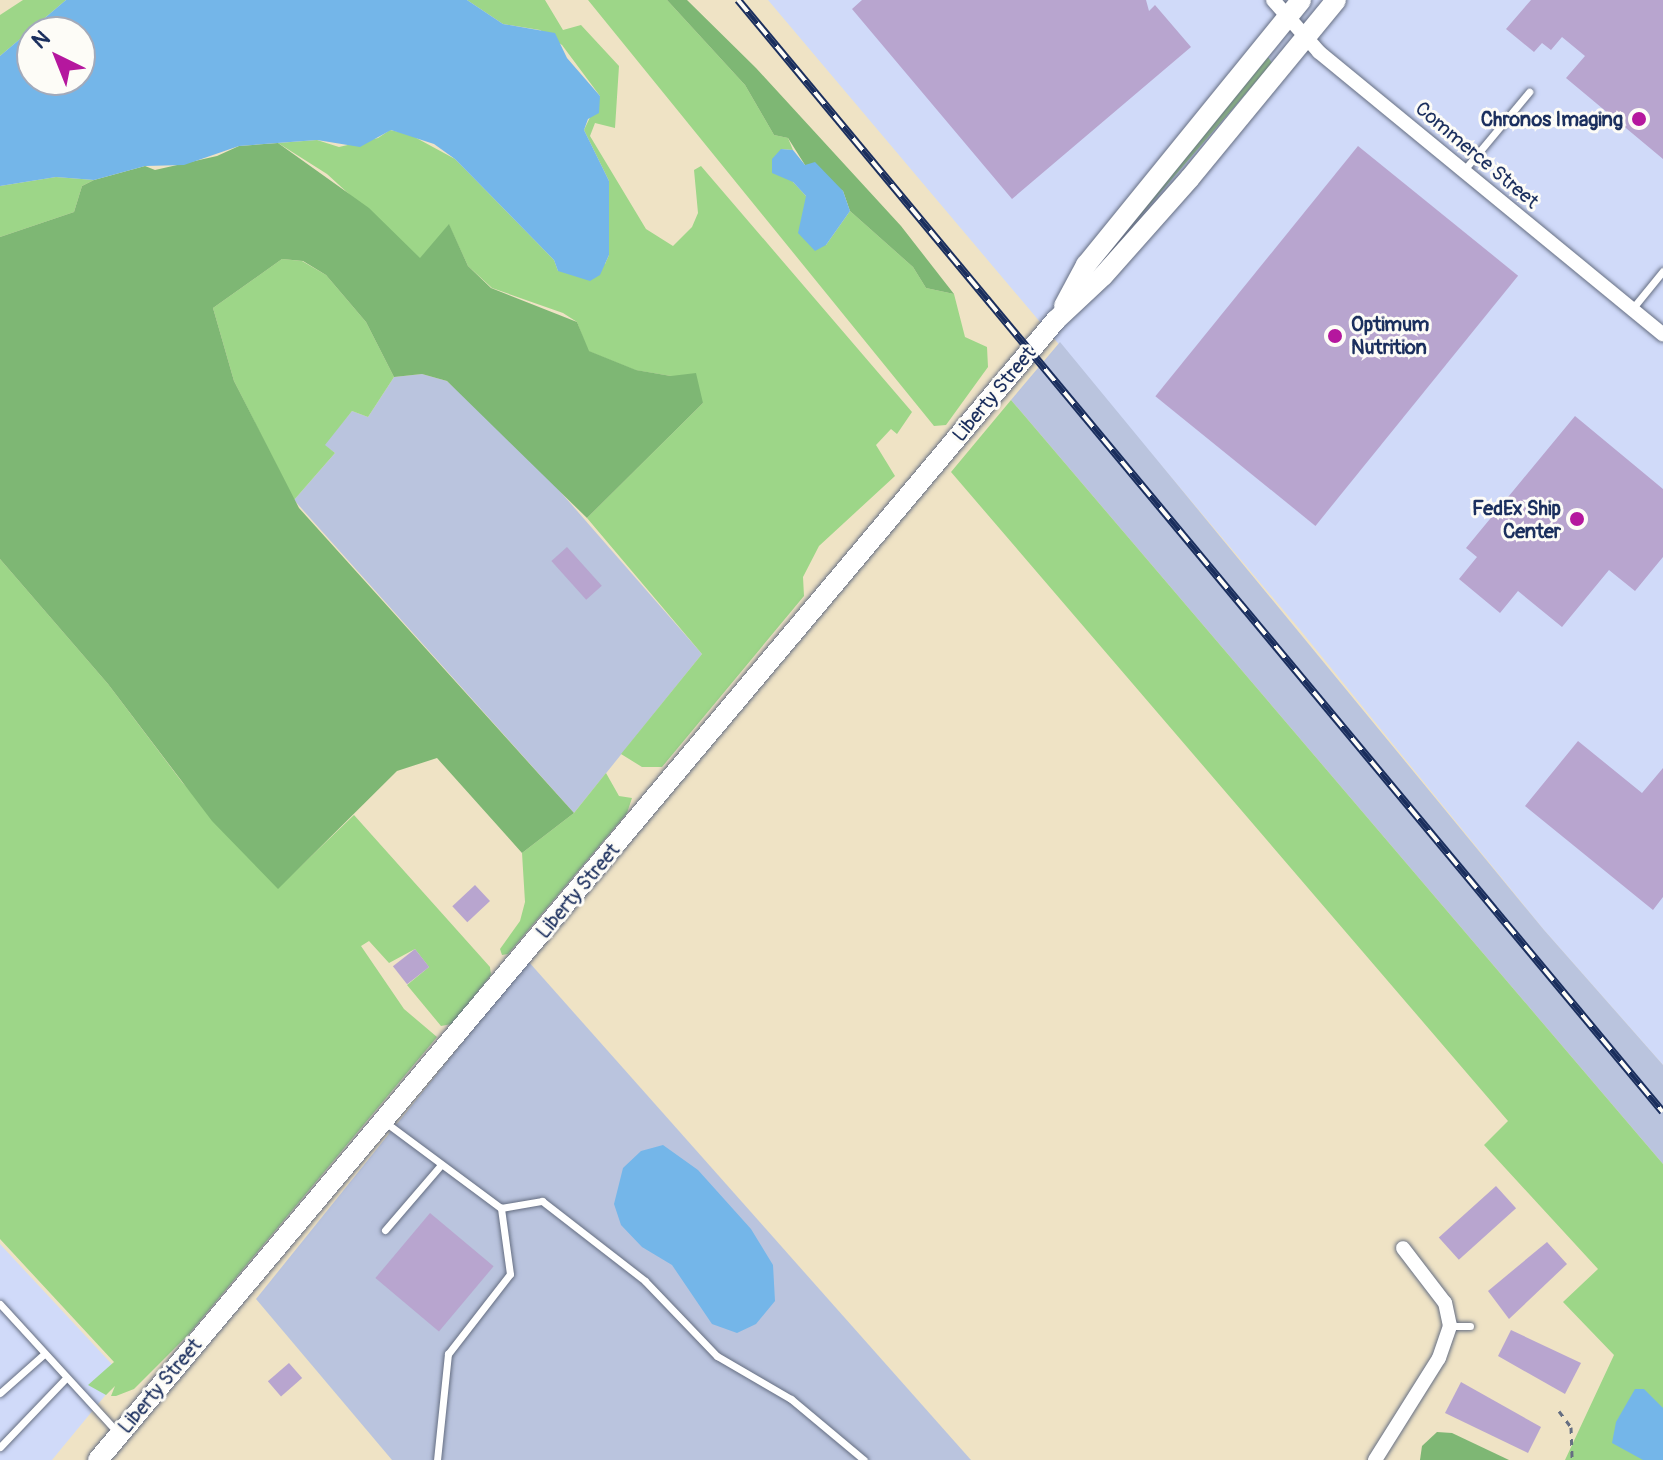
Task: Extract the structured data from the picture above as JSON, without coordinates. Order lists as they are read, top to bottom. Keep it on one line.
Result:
{"streets":{"street":["Commerce Street","Liberty Street"]},"crossings":[["Commerce Street","Liberty Street"]],"places":["Chronos Imaging","Optimum Nutrition","FedEx Ship Center"],"north":"top left"}
